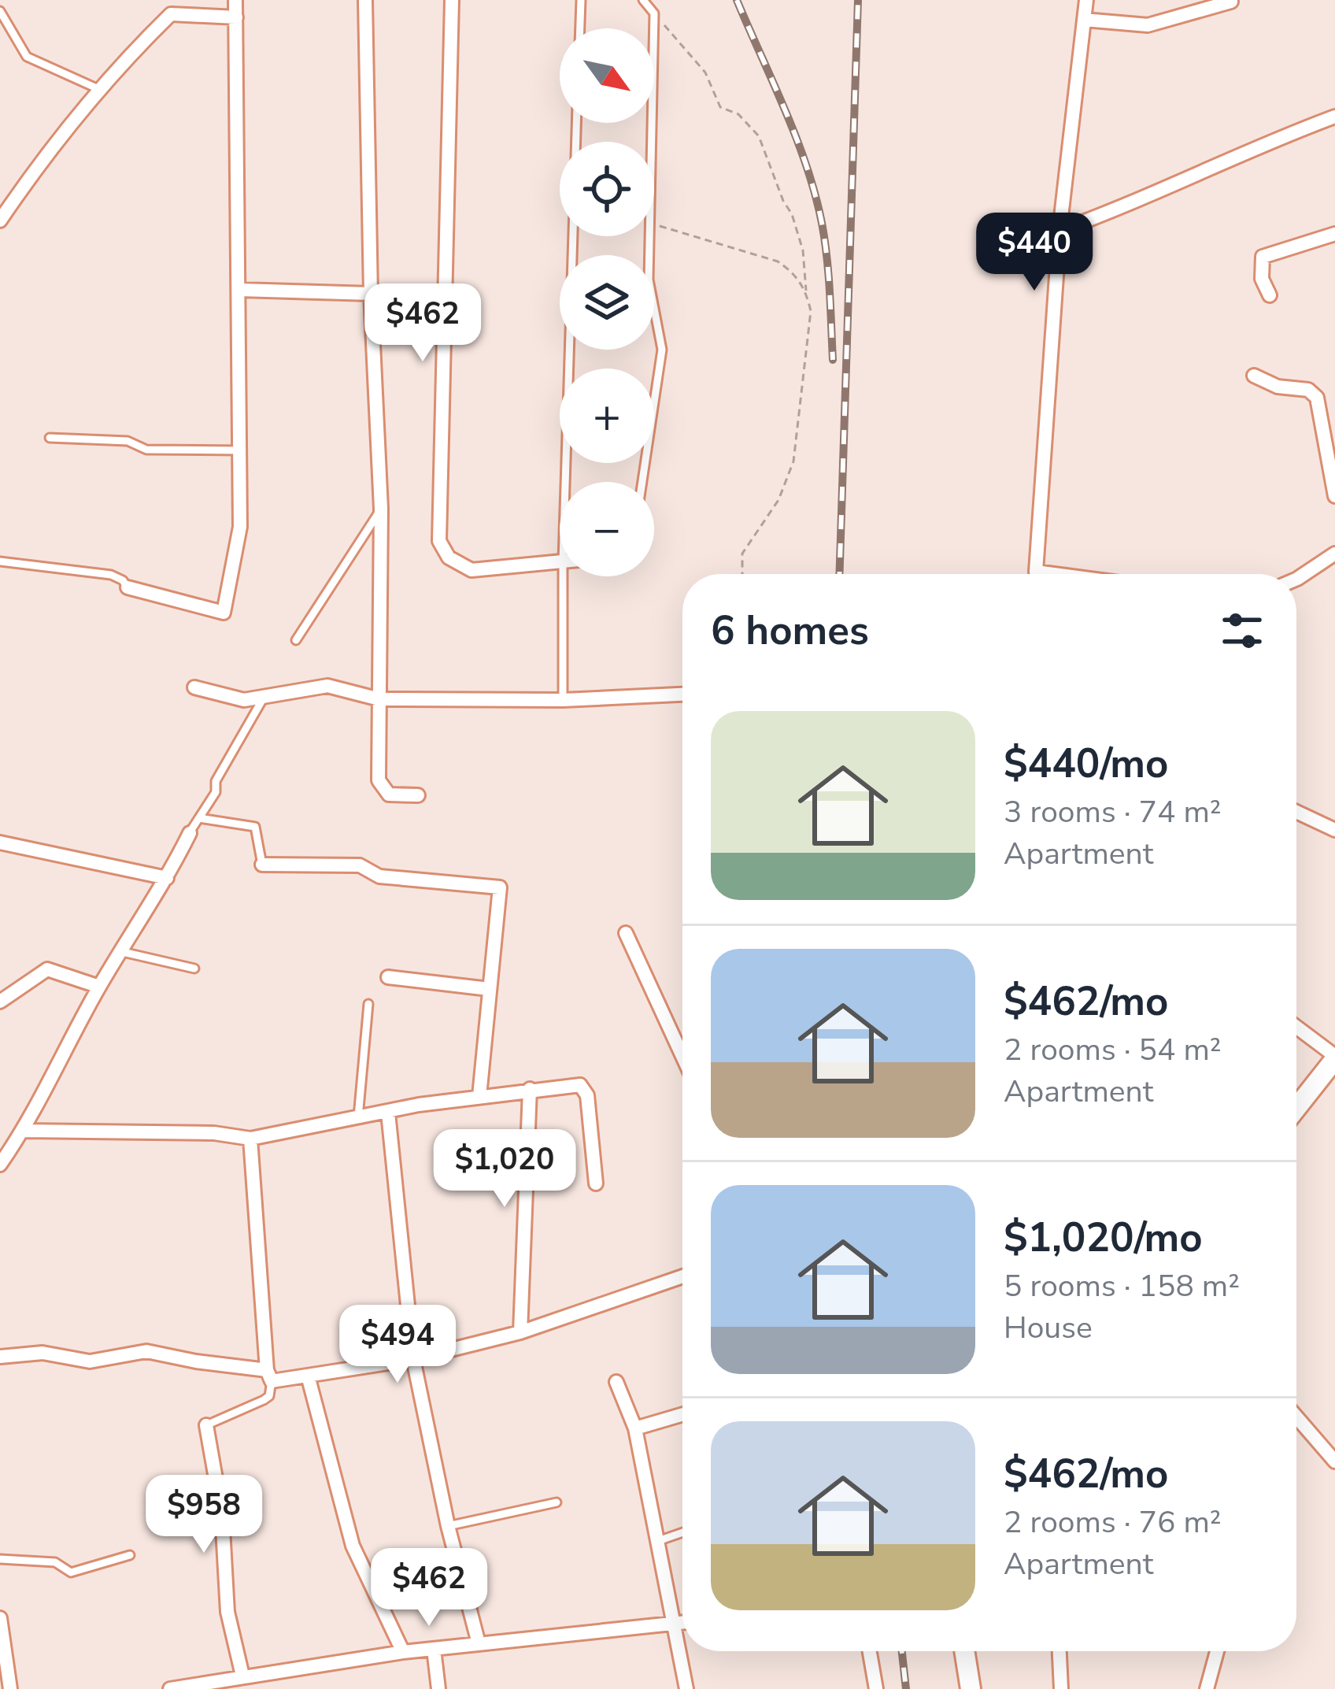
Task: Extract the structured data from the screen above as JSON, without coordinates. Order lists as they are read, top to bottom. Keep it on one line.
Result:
{"north":"bottom right","page":{"map_buttons":["+","−"],"price":["$440","$462","$1,020","$494","$958","$462"],"heading":"6 homes","list":[{"name":"$440/mo","note":"3 rooms · 74 m² · Apartment"},{"name":"$462/mo","note":"2 rooms · 54 m² · Apartment"},{"name":"$1,020/mo","note":"5 rooms · 158 m² · House"},{"name":"$462/mo","note":"2 rooms · 76 m² · Apartment"}]}}
